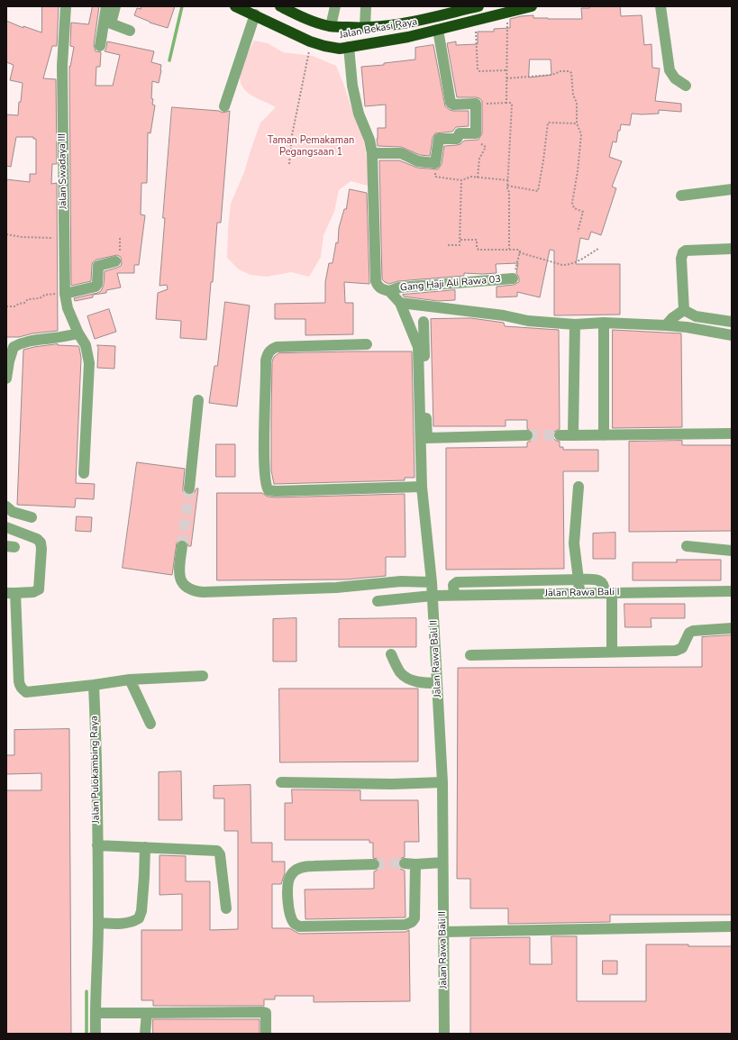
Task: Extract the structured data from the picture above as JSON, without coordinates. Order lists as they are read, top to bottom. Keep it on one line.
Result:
{"streets":{"highway":["Jalan Bekasi Raya"],"street":["Jalan Swadaya III","Gang Haji Ali Rawa 03","Jalan Rawa Bali I","Jalan Rawa Bali II","Jalan Pulokambing Raya"]},"crossings":[["Gang Haji Ali Rawa 03","Jalan Rawa Bali II"],["Jalan Rawa Bali I","Jalan Rawa Bali II"]],"parks":["Taman Pemakaman Pegangsaan 1"]}
